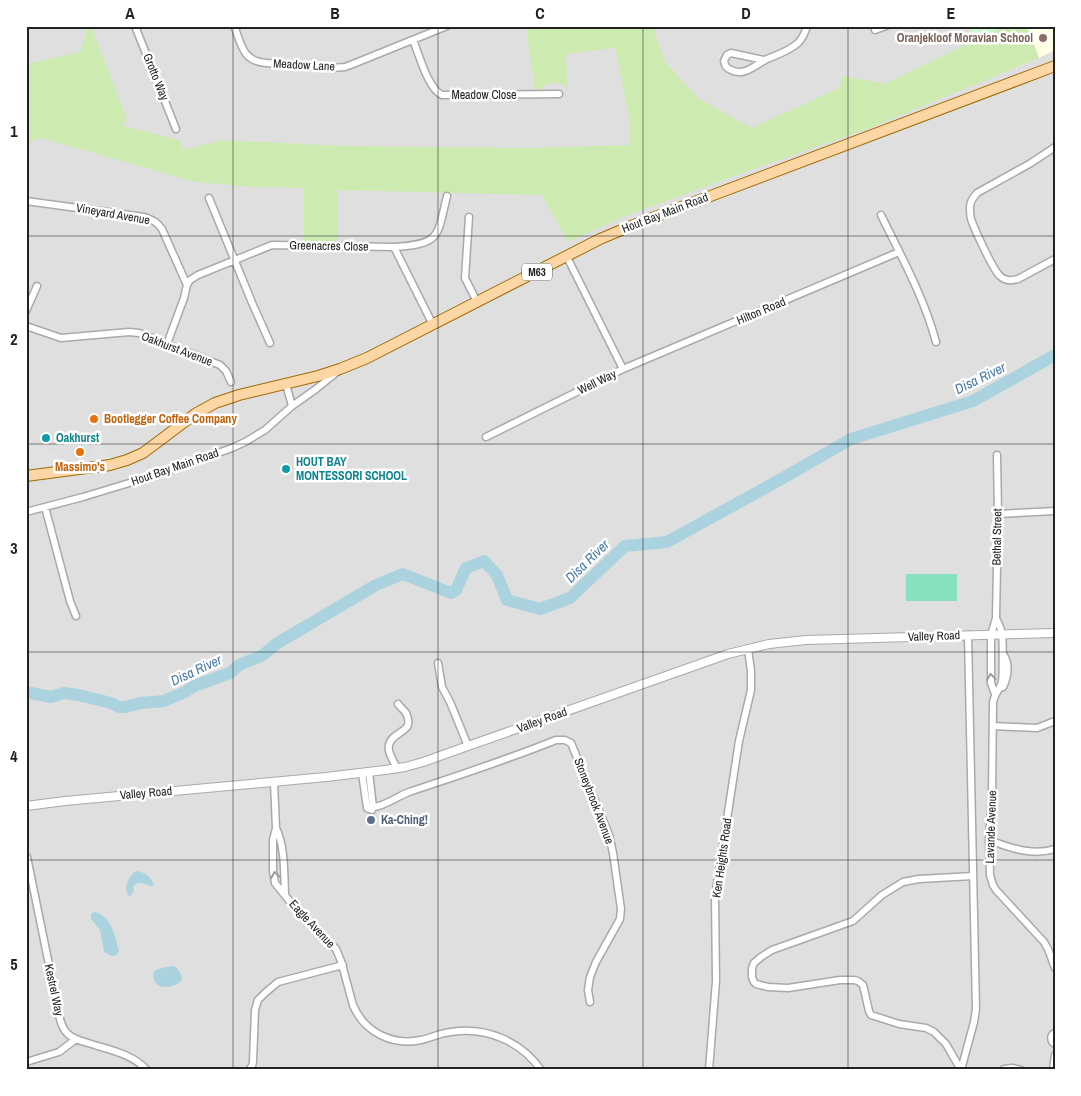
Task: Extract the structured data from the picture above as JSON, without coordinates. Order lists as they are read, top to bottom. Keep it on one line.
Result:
{"streets":{"main road":["Hout Bay Main Road","M63"],"street":["Meadow Lane","Grotto Way","Meadow Close","Vineyard Avenue","Greenacres Close","Hilton Road","Oakhurst Avenue","Well Way","Bethal Street","Valley Road","Stoneybrook Avenue","Lavande Avenue","Ken Heights Road","Eagle Avenue","Kestrel Way"]},"crossings":[["Meadow Lane","Meadow Close"],["Hout Bay Main Road","Well Way"],["Vineyard Avenue","Greenacres Close"],["Hilton Road","Well Way"],["Bethal Street","Valley Road"],["Bethal Street","Lavande Avenue"],["Valley Road","Stoneybrook Avenue"],["Valley Road","Lavande Avenue"],["Valley Road","Ken Heights Road"],["Valley Road","Eagle Avenue"]],"water":["Disa River"],"places":["Oranjekloof Moravian School","Bootlegger Coffee Company","Oakhurst","Massimo's","HOUT BAY MONTESSORI SCHOOL","Ka-Ching!"],"grid":{"columns":["A","B","C","D","E"],"rows":["1","2","3","4","5"]}}
